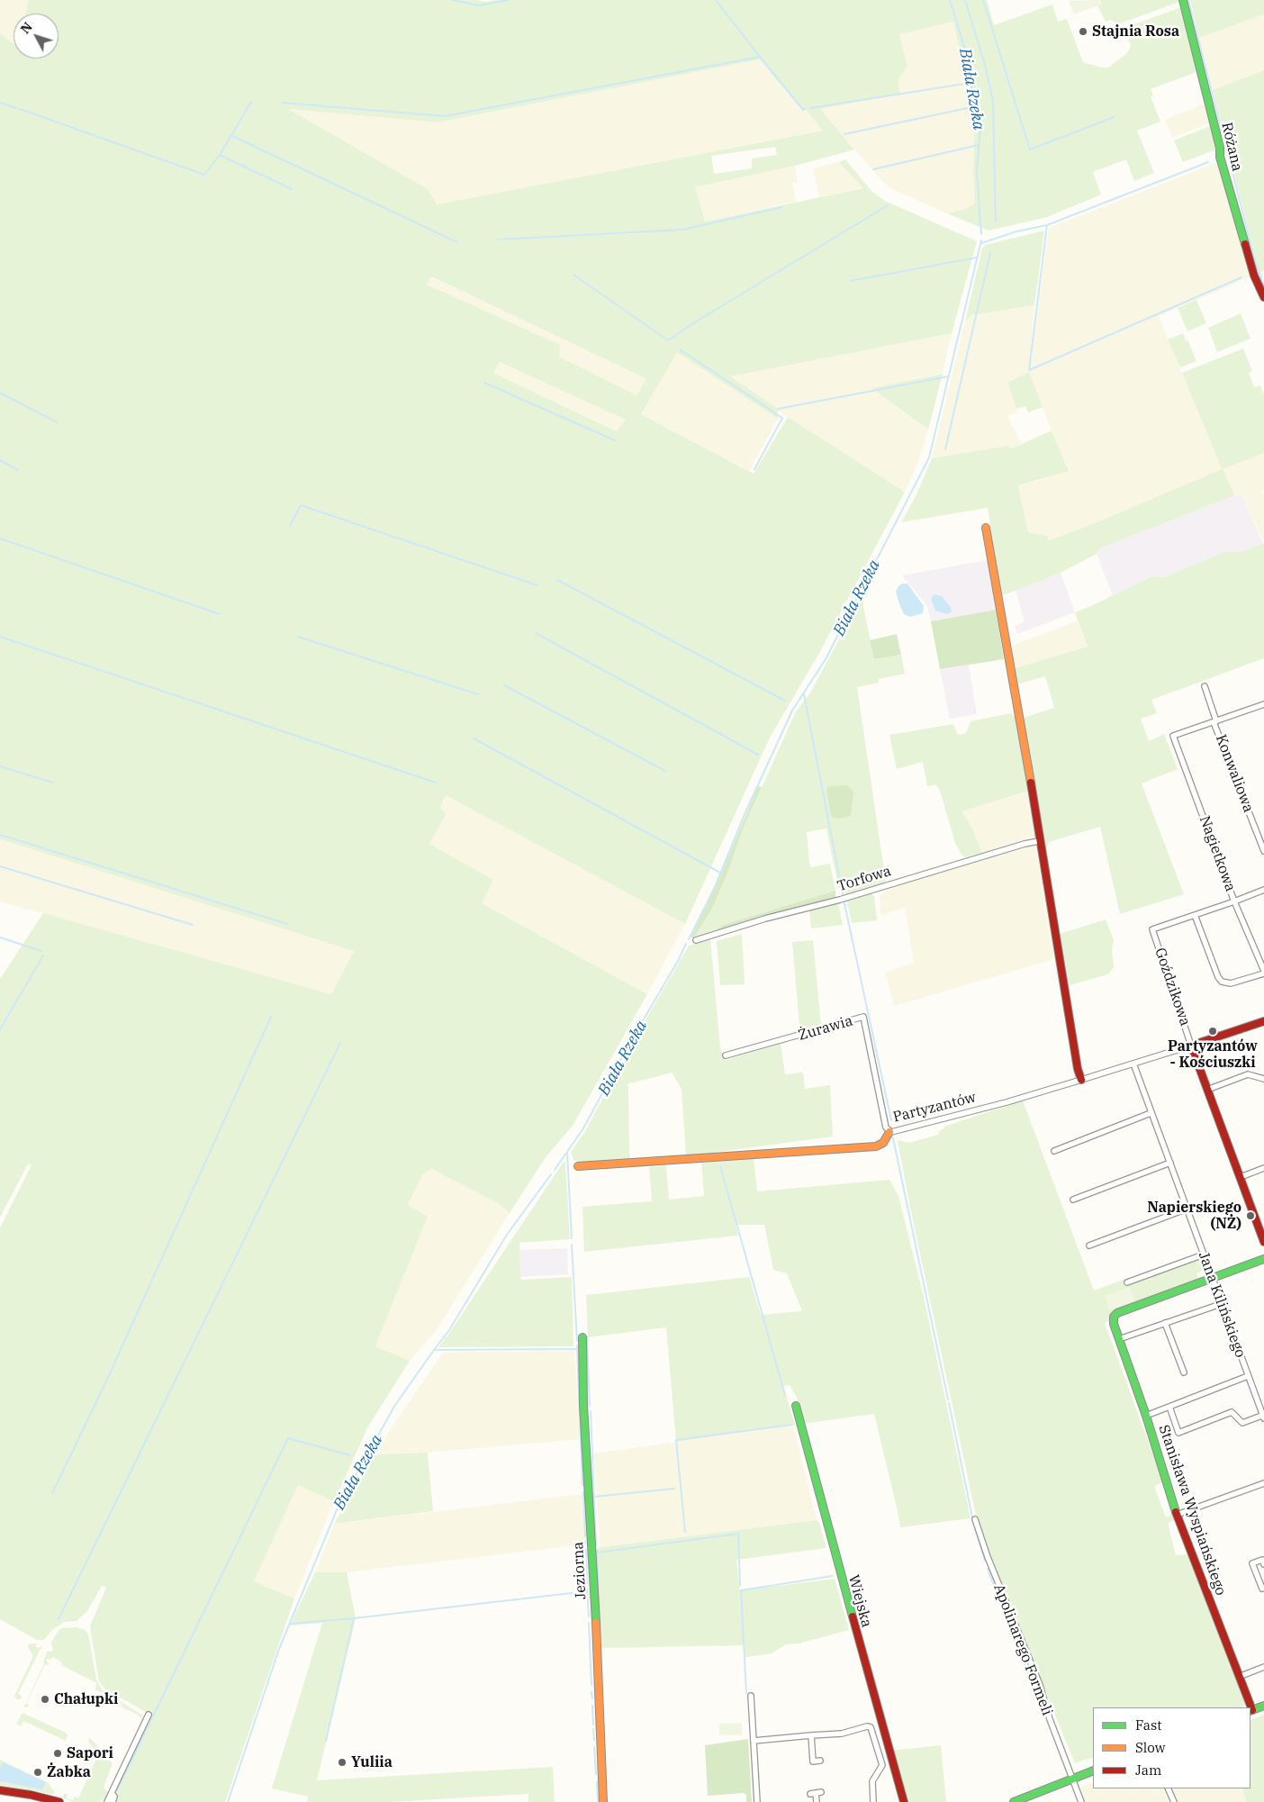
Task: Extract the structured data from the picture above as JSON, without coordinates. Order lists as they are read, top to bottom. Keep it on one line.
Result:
{"streets":{"street":["Różana","Konwaliowa","Nagietkowa","Torfowa","Goździkowa","Żurawia","Partyzantów","Jana Kilińskiego","Stanisława Wyspiańskiego","Jeziorna","Wiejska","Apolinarego Formeli"]},"crossings":[["Konwaliowa","Nagietkowa"],["Goździkowa","Partyzantów"],["Żurawia","Partyzantów"],["Partyzantów","Jana Kilińskiego"],["Jana Kilińskiego","Stanisława Wyspiańskiego"]],"water":["Biała Rzeka"],"places":["Stajnia Rosa","Partyzantów - Kościuszki","Napierskiego (NŻ)","Chałupki","Sapori","Yuliia","Żabka"],"legend":["Fast","Slow","Jam"],"north":"top left"}
